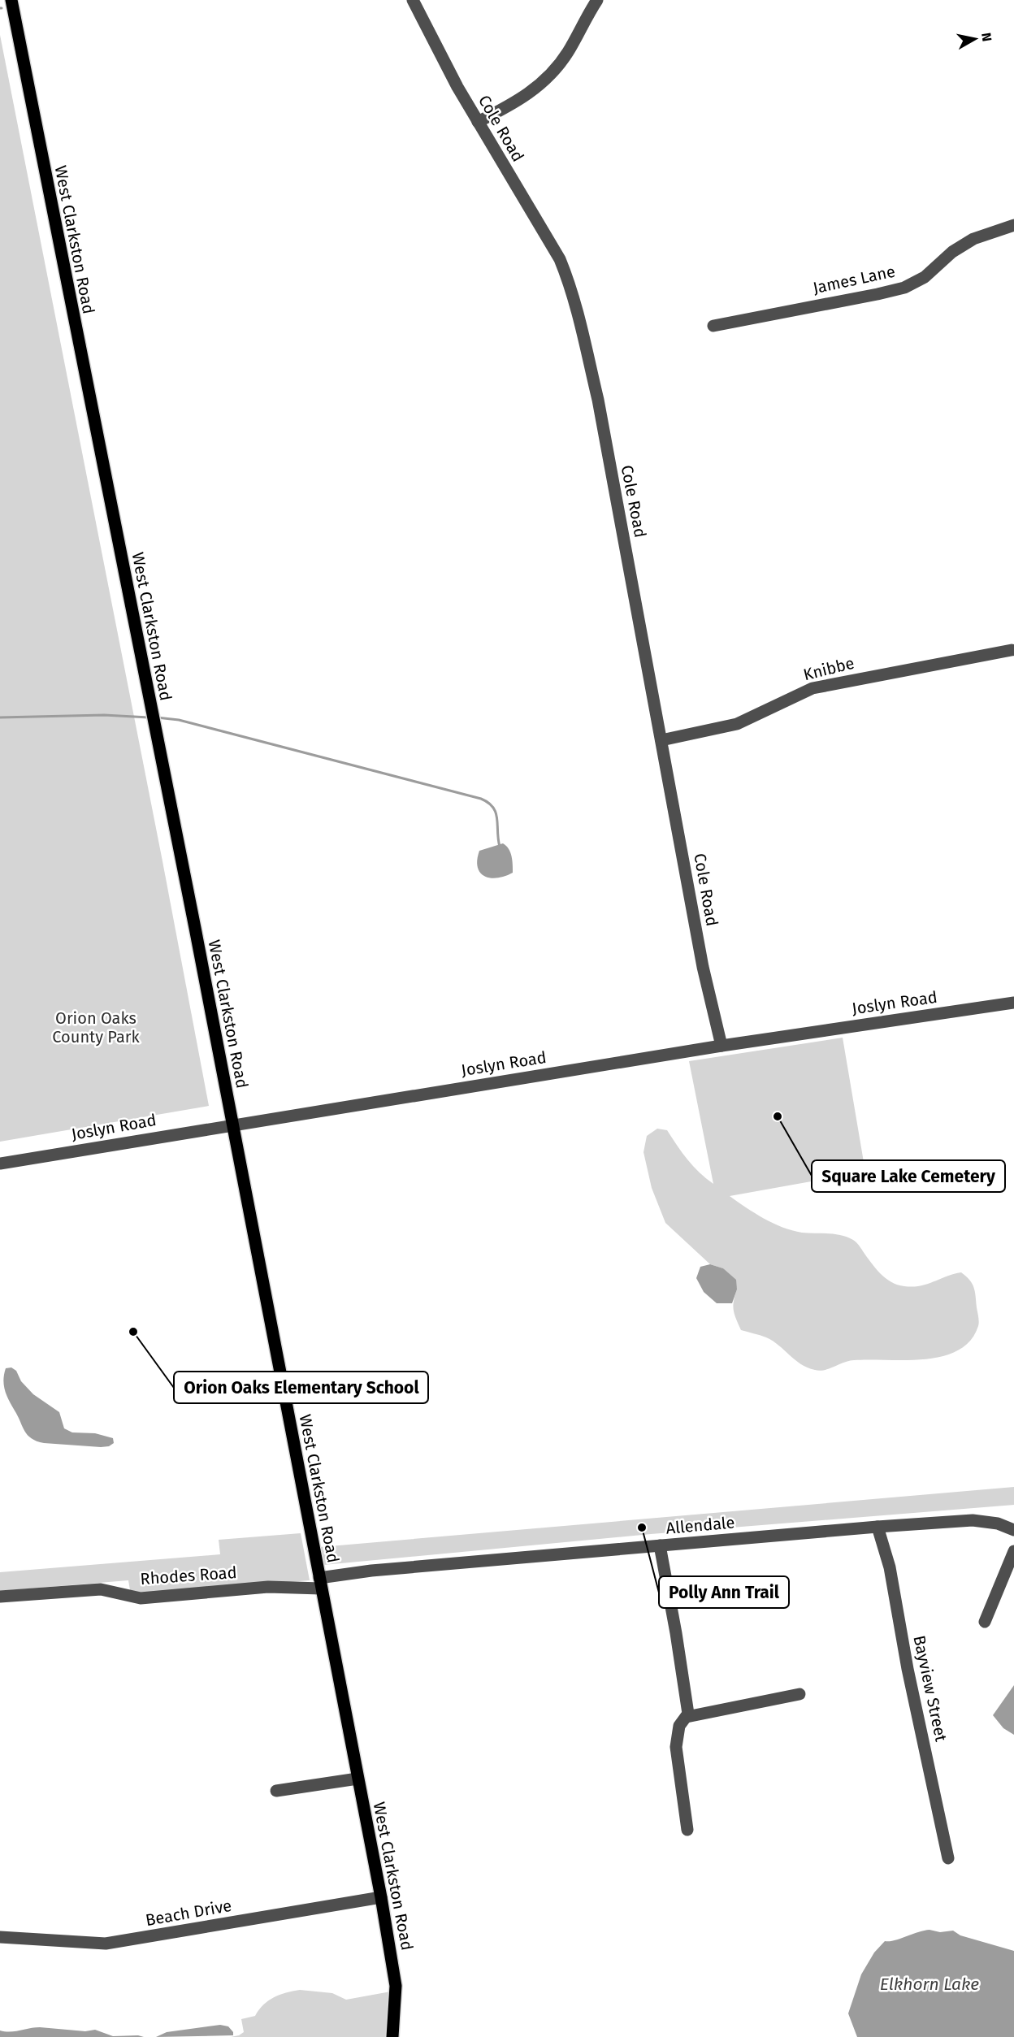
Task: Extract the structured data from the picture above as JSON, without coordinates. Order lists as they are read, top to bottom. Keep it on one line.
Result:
{"streets":{"main road":["West Clarkston Road"],"street":["Cole Road","James Lane","Knibbe","Joslyn Road","Allendale","Rhodes Road","Bayview Street","Beach Drive"]},"crossings":[["Cole Road","Knibbe"],["Cole Road","Joslyn Road"],["West Clarkston Road","Joslyn Road"],["West Clarkston Road","Allendale"],["West Clarkston Road","Rhodes Road"],["West Clarkston Road","Beach Drive"],["Allendale","Rhodes Road"],["Allendale","Bayview Street"]],"water":["Elkhorn Lake"],"parks":["Orion Oaks County Park"],"places":["Square Lake Cemetery","Orion Oaks Elementary School","Polly Ann Trail"],"north":"right"}
